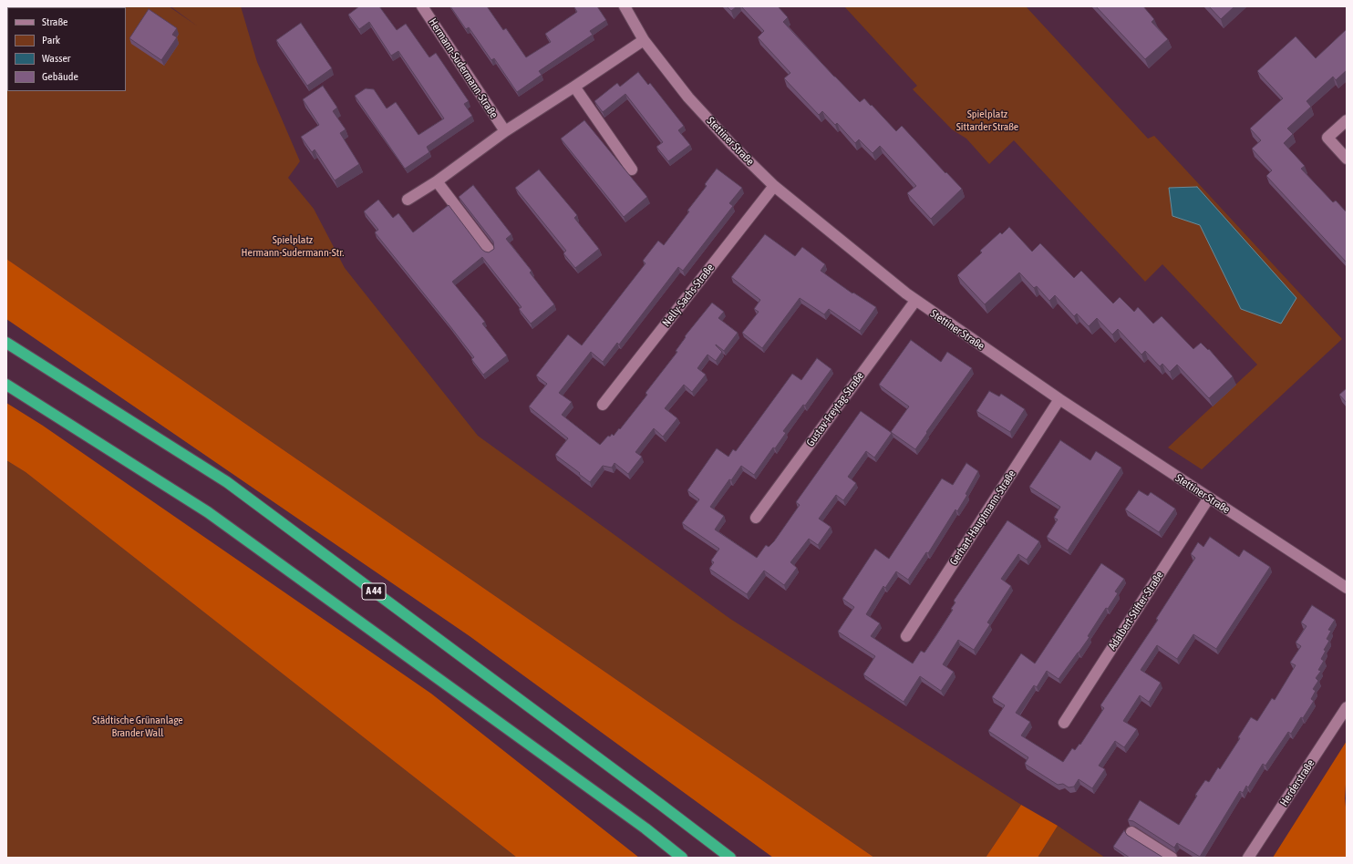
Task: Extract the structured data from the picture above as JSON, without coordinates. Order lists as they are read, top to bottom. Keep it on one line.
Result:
{"streets":{"highway":["A 44"],"street":["Hermann-Sudermann-Straße","Stettiner Straße","Nelly-Sachs-Straße","Gustav-Freytag-Straße","Gerhart-Hauptmann-Straße","Adalbert-Stifter-Straße","Herderstraße"]},"crossings":[["Stettiner Straße","Nelly-Sachs-Straße"],["Stettiner Straße","Gustav-Freytag-Straße"],["Stettiner Straße","Gerhart-Hauptmann-Straße"],["Stettiner Straße","Adalbert-Stifter-Straße"]],"parks":["Spielplatz Sittarder Straße","Spielplatz Hermann-Sudermann-Str.","Städtische Grünanlage Brander Wall"],"legend":["Straße","Park","Wasser","Gebäude"]}
